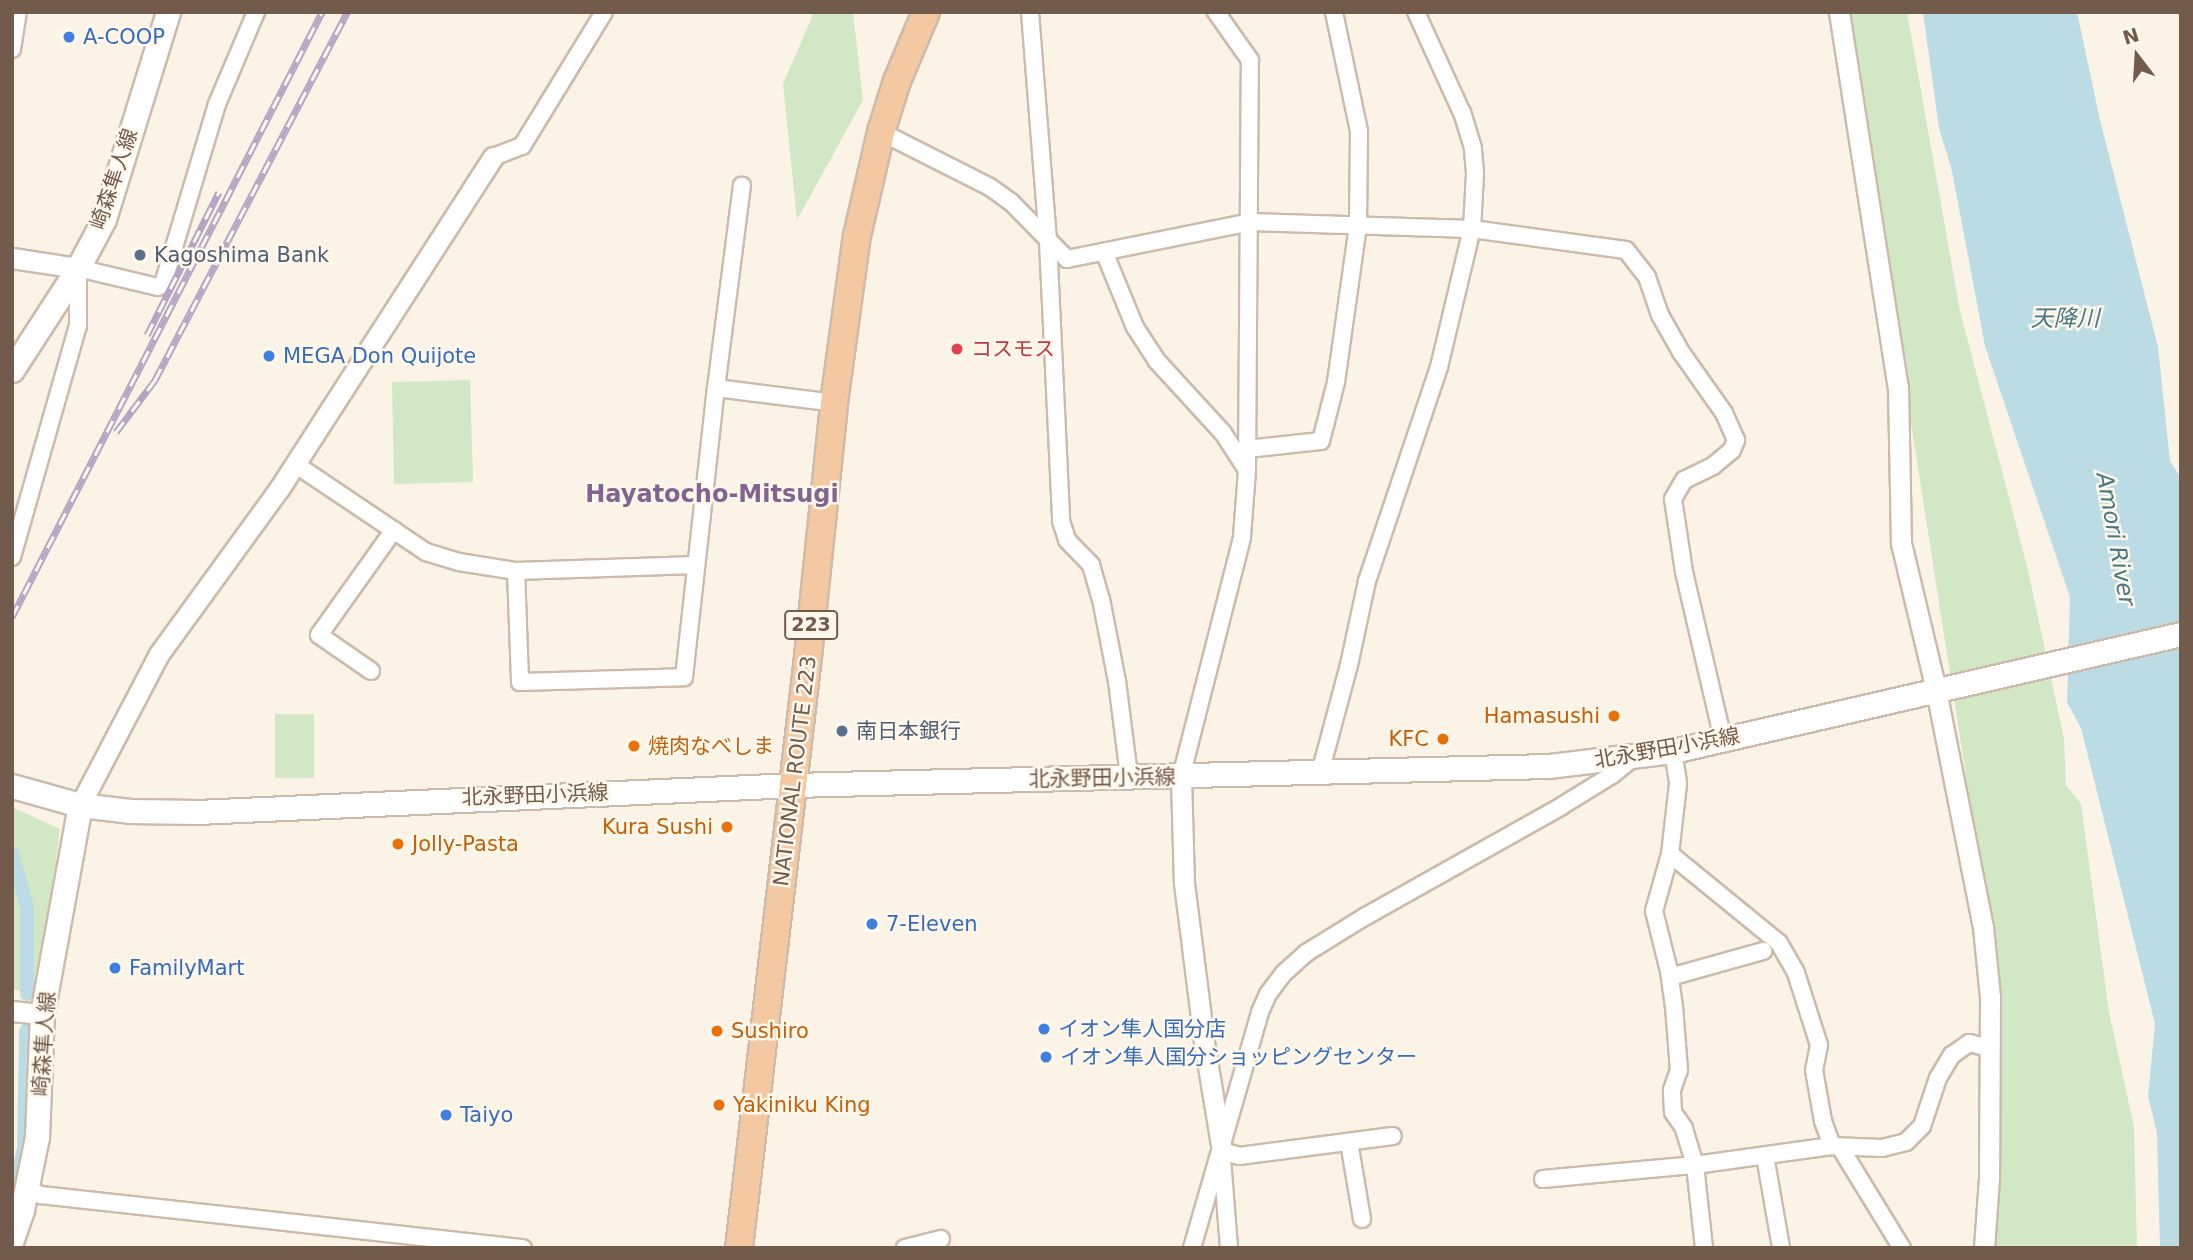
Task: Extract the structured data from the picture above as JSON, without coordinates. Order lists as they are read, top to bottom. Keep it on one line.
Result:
{"streets":{"highway":["223","NATIONAL ROUTE 223"],"main road":["崎森隼人線","北永野田小浜線"]},"crossings":[["崎森隼人線","北永野田小浜線"],["北永野田小浜線","NATIONAL ROUTE 223"]],"districts":["Hayatocho-Mitsugi"],"water":["天降川","Amori River"],"places":["A-COOP","Kagoshima Bank","コスモス","MEGA Don Quijote","Hamasushi","南日本銀行","KFC","焼肉なべしま","Kura Sushi","Jolly-Pasta","7-Eleven","FamilyMart","イオン隼人国分店","Sushiro","イオン隼人国分ショッピングセンター","Yakiniku King","Taiyo"],"north":"top"}
